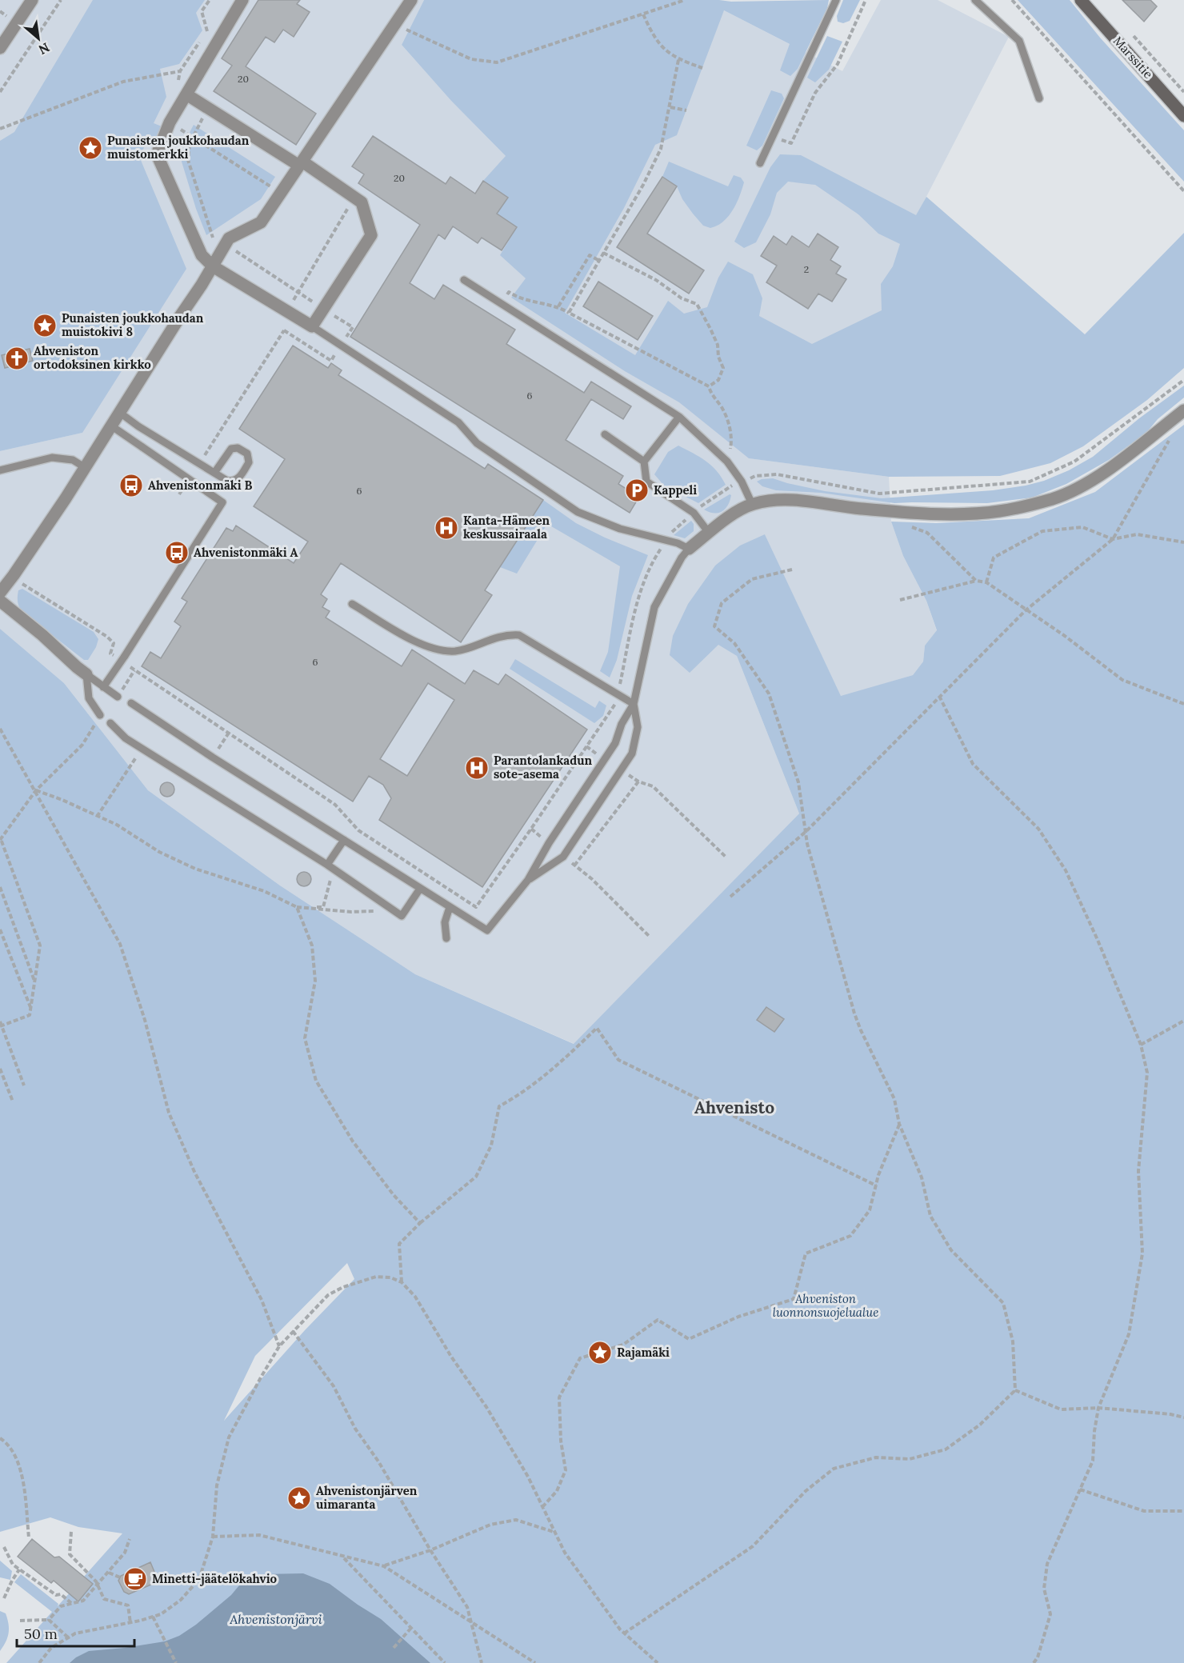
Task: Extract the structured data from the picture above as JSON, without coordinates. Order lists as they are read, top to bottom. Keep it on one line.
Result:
{"streets":{"main road":["Marssitie"]},"districts":["Ahvenisto"],"water":["Ahvenistonjärvi"],"parks":["Ahveniston luonnonsuojelualue"],"places":{"place":["Punaisten joukkohaudan muistomerkki","Punaisten joukkohaudan muistokivi 8","Rajamäki","Ahvenistonjärven uimaranta"],"church":["Ahveniston ortodoksinen kirkko"],"bus stop":["Ahvenistonmäki B","Ahvenistonmäki A"],"parking":["Kappeli"],"hospital":["Kanta-Hämeen keskussairaala","Parantolankadun sote-asema"],"cafe":["Minetti-jäätelökahvio"]},"house_numbers":["20","20","2","6","6","6"],"scale_bar":"50 m","north":"bottom right"}
